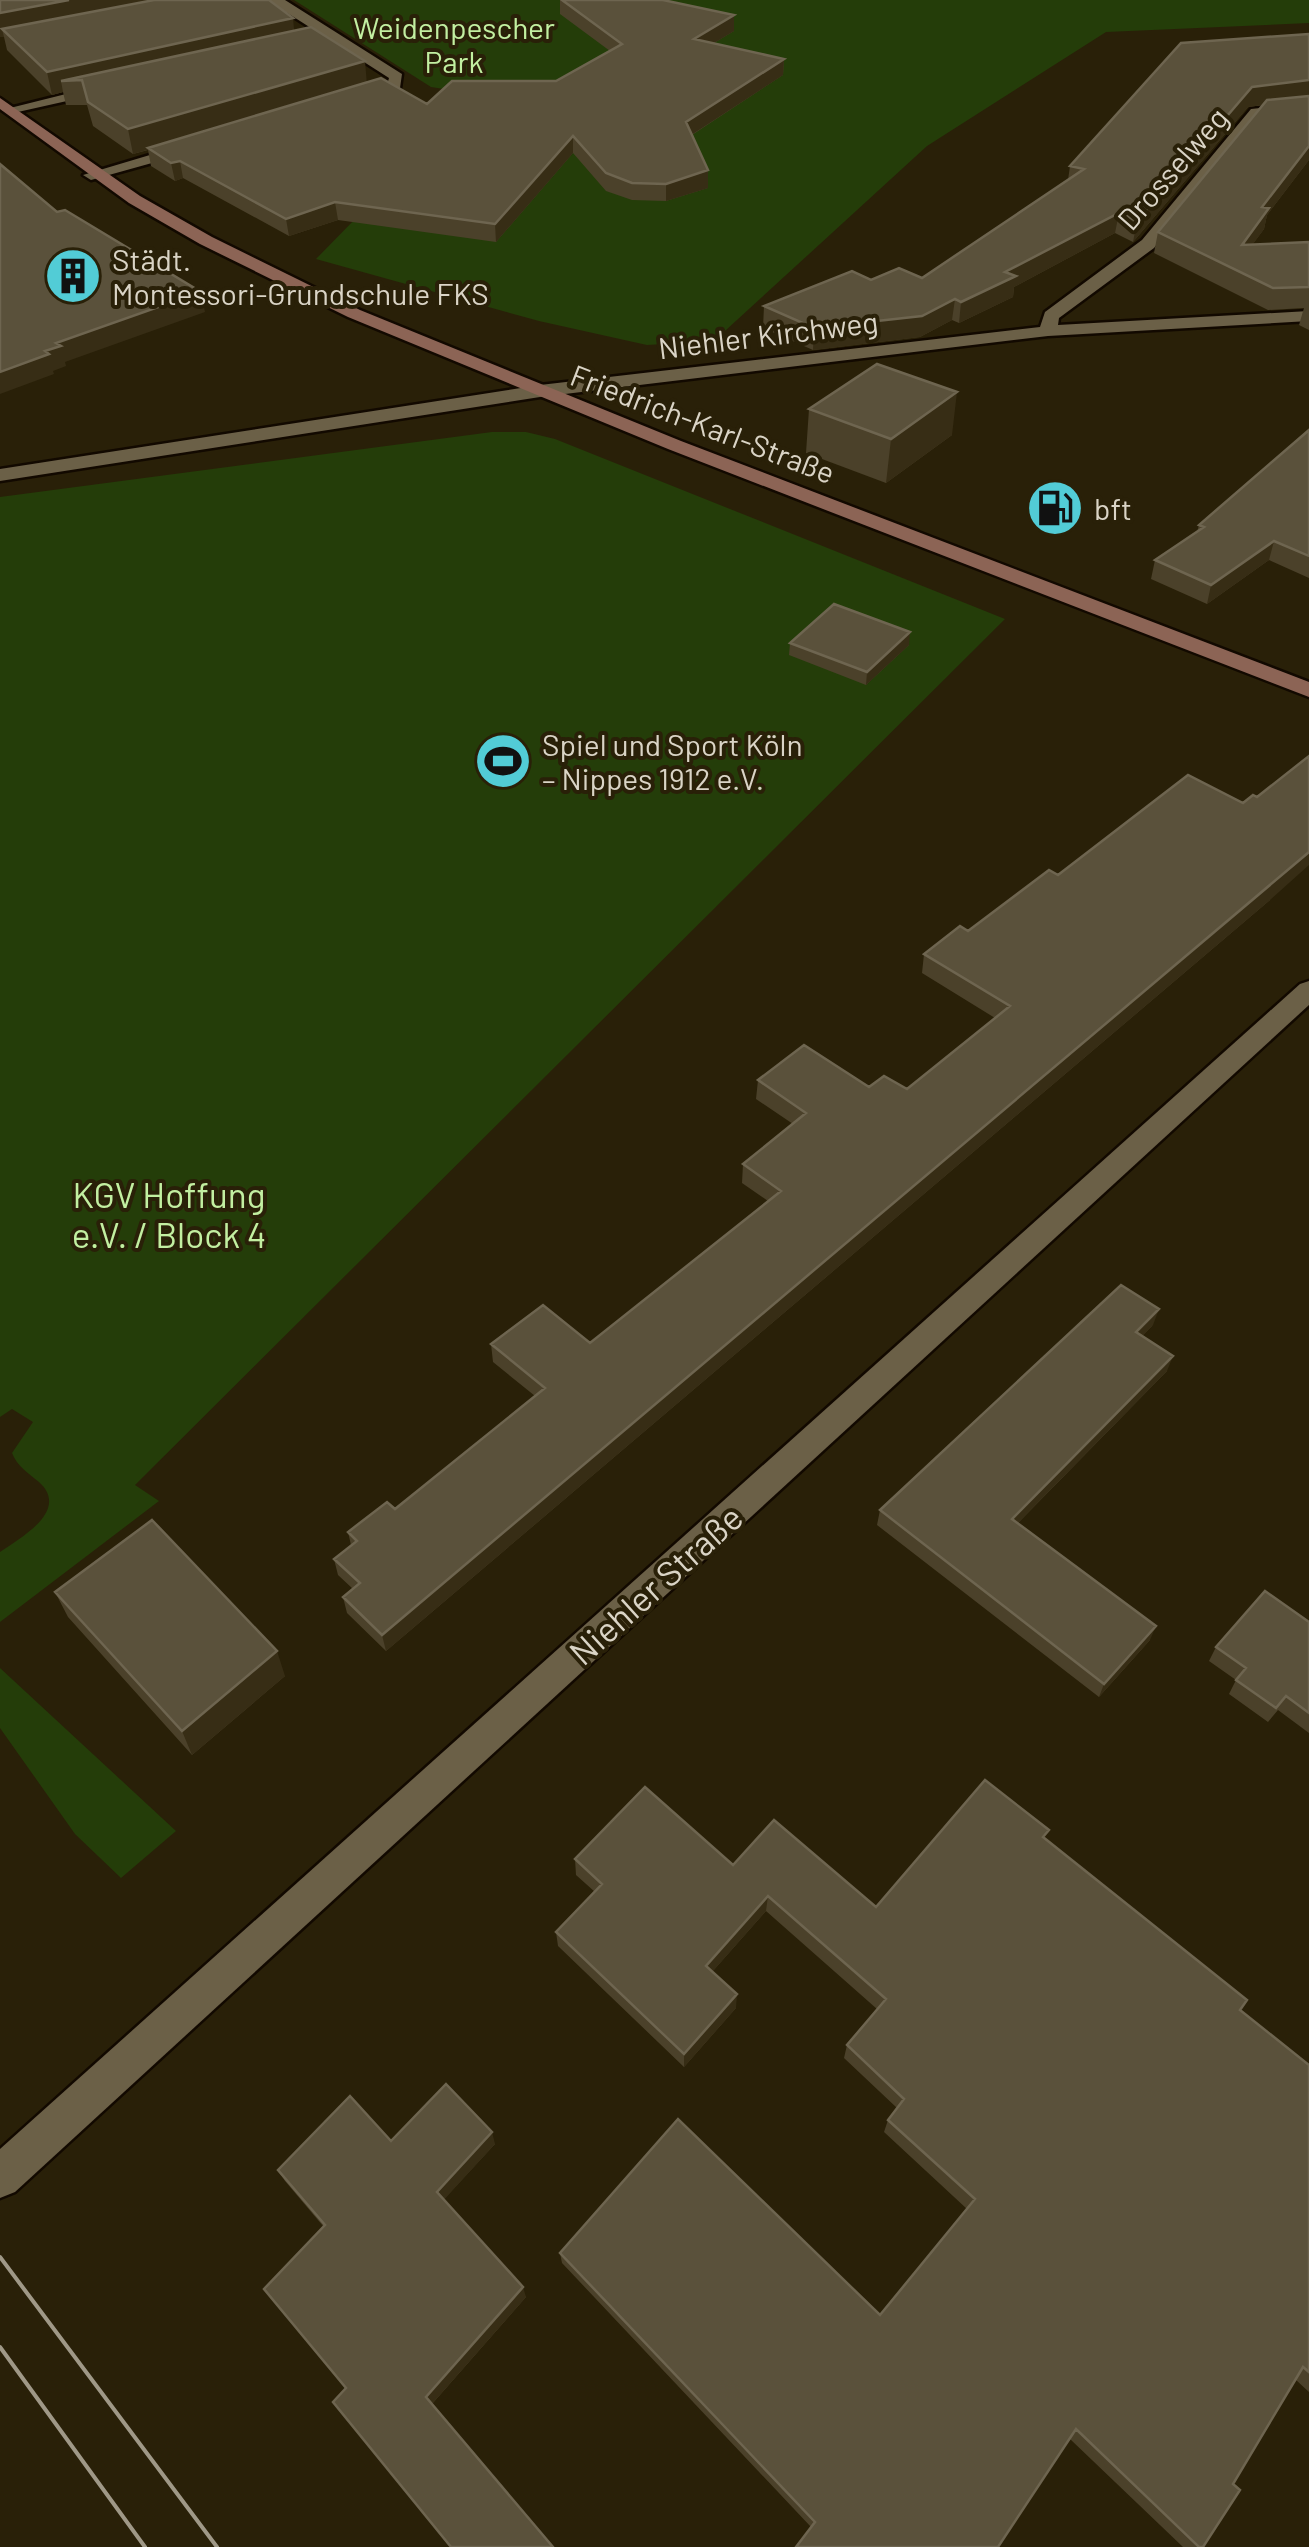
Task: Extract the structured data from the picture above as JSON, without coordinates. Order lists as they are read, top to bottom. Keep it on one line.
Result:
{"streets":{"main road":["Friedrich-Karl-Straße"],"street":["Drosselweg","Niehler Kirchweg","Niehler Straße"]},"crossings":[["Drosselweg","Niehler Kirchweg"],["Niehler Kirchweg","Friedrich-Karl-Straße"]],"parks":["Weidenpescher Park","KGV Hoffung e.V. / Block 4"],"places":{"building":["Städt. Montessori-Grundschule FKS"],"fuel station":["bft"],"sports":["Spiel und Sport Köln – Nippes 1912 e.V."]}}
